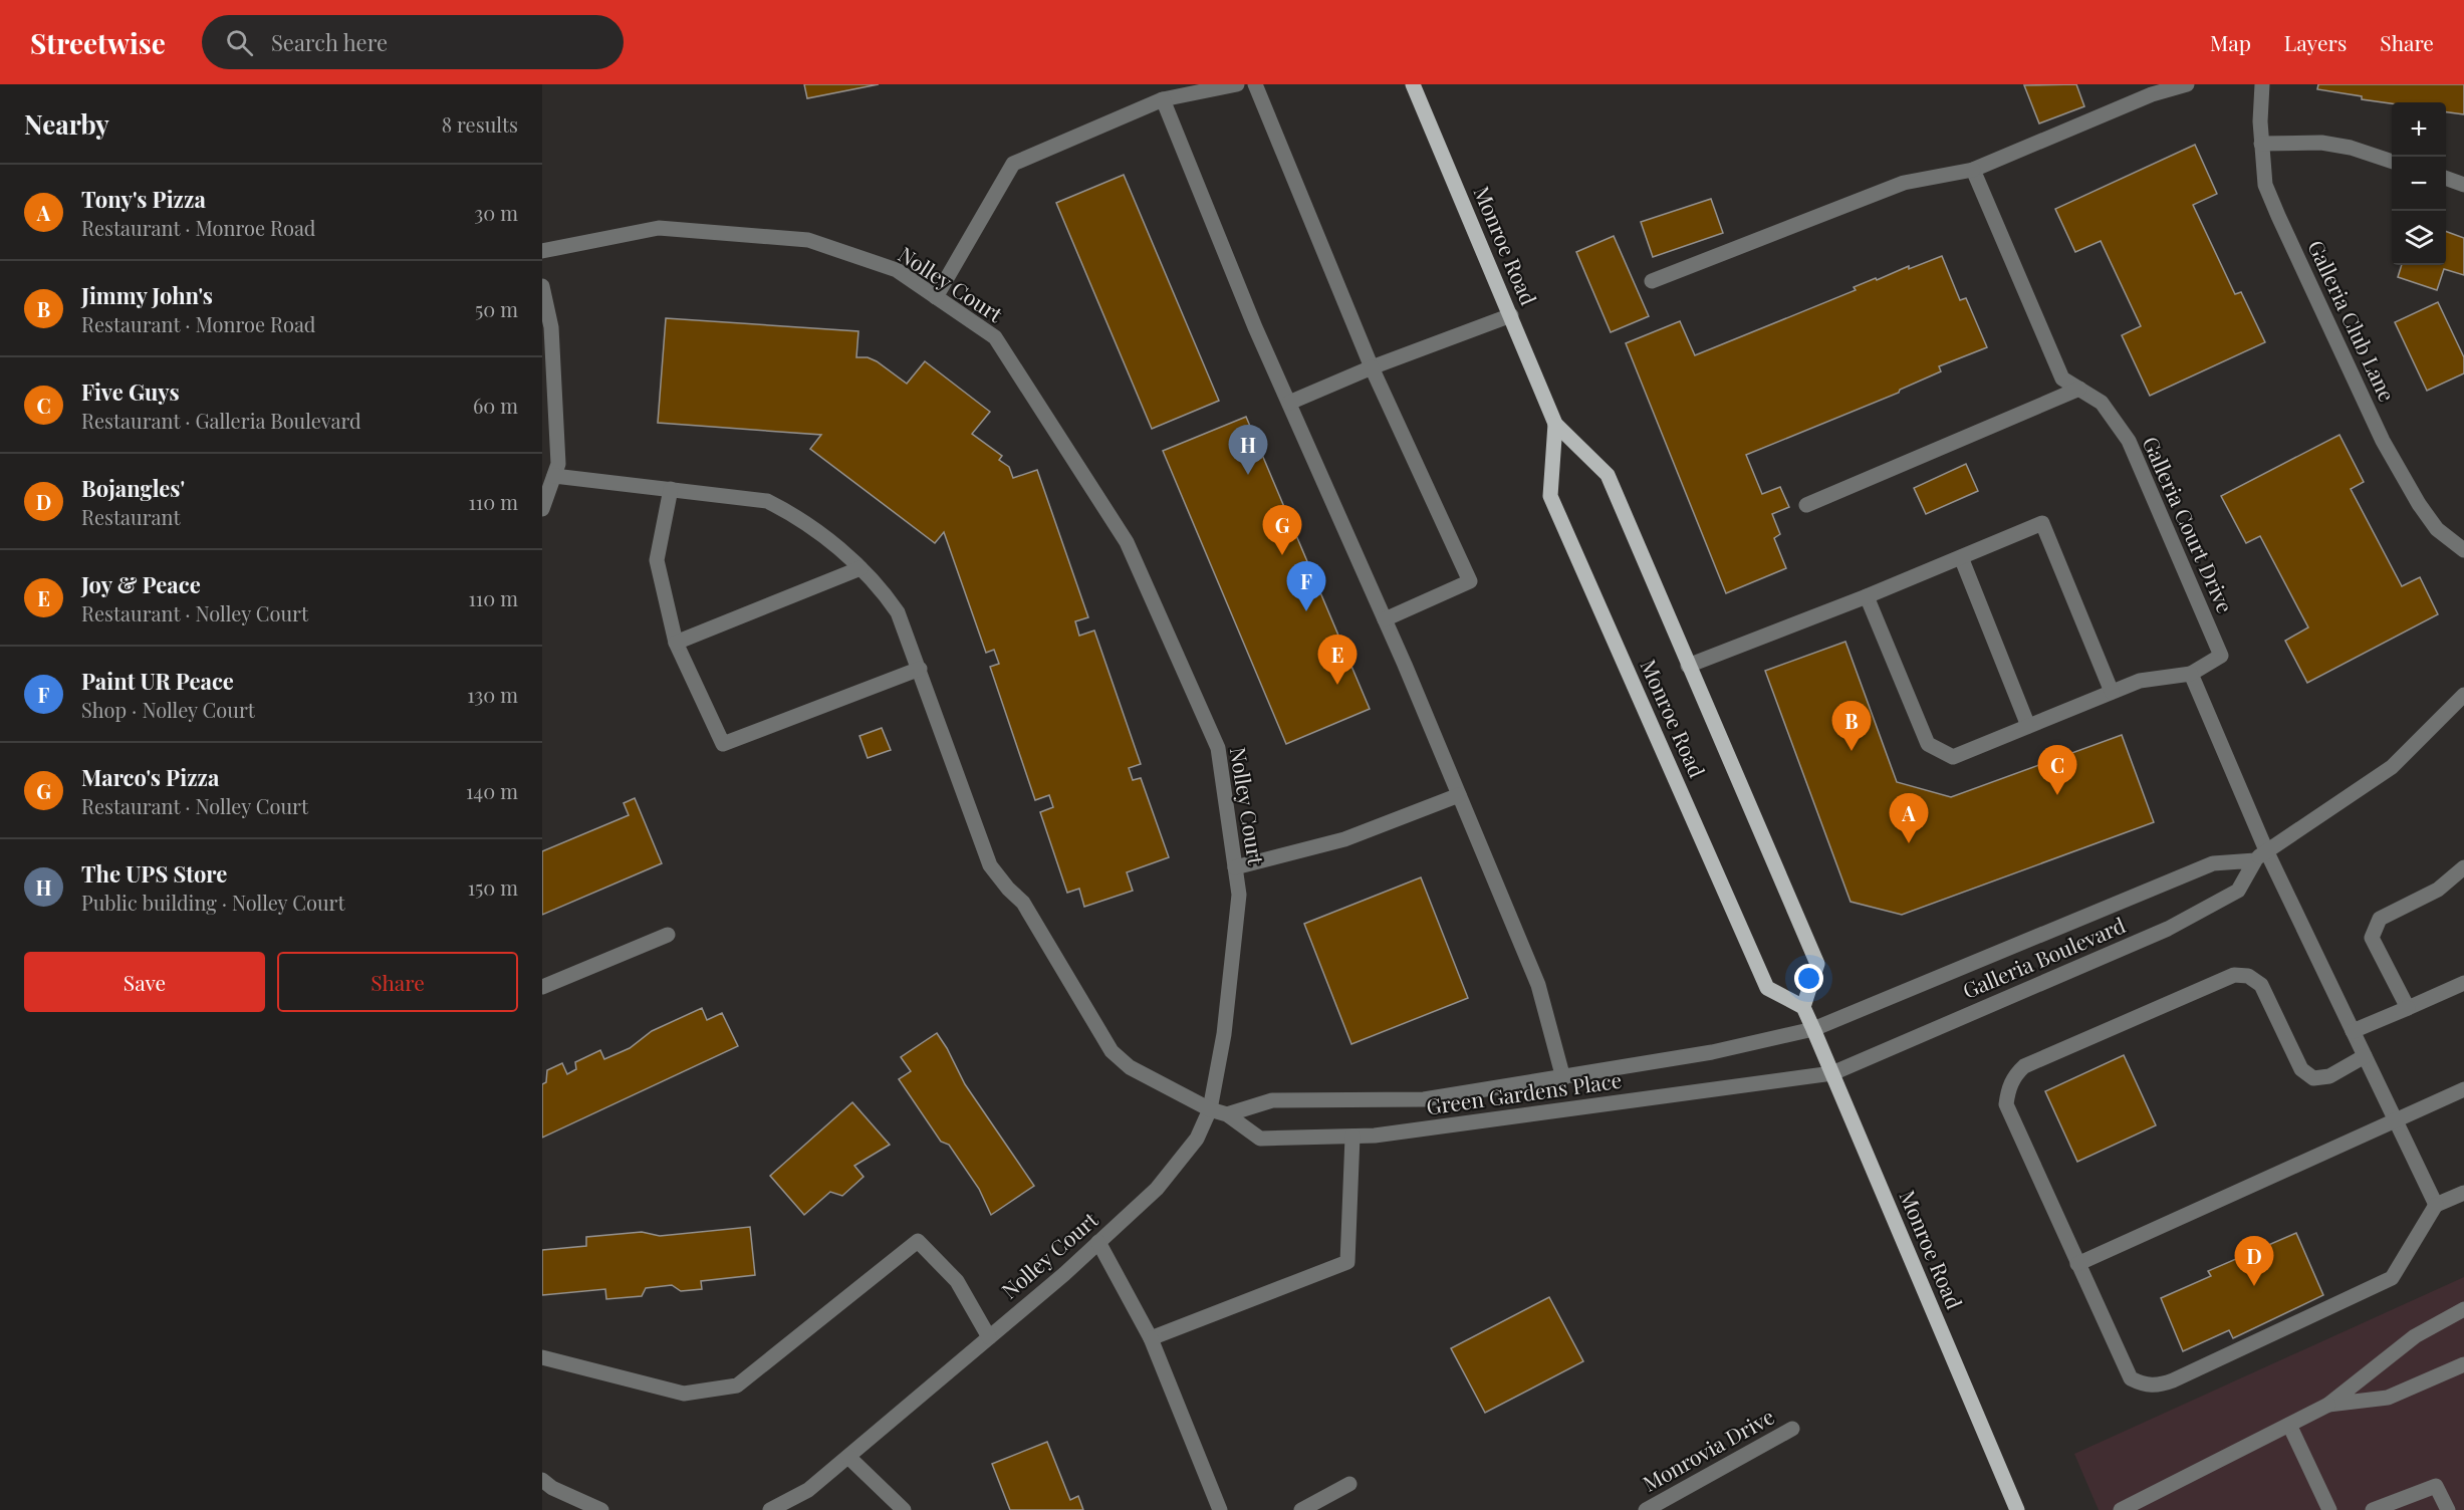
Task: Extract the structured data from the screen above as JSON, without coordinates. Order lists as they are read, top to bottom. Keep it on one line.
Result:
{"streets":{"main road":["Monroe Road"],"street":["Nolley Court","Galleria Club Lane","Galleria Court Drive","Galleria Boulevard","Green Gardens Place","Monrovia Drive"]},"crossings":[["Monroe Road","Galleria Boulevard"],["Monroe Road","Green Gardens Place"],["Nolley Court","Green Gardens Place"],["Galleria Boulevard","Green Gardens Place"]],"page":{"header":"Streetwise","search":"Search here","nav":["Map","Layers","Share"],"heading":["Nearby","8 results"],"map_buttons":["+","−"],"list":[{"mark":"A","name":"Tony's Pizza","note":"Restaurant · Monroe Road","value":"30 m"},{"mark":"B","name":"Jimmy John's","note":"Restaurant · Monroe Road","value":"50 m"},{"mark":"C","name":"Five Guys","note":"Restaurant · Galleria Boulevard","value":"60 m"},{"mark":"D","name":"Bojangles'","note":"Restaurant","value":"110 m"},{"mark":"E","name":"Joy & Peace","note":"Restaurant · Nolley Court","value":"110 m"},{"mark":"F","name":"Paint UR Peace","note":"Shop · Nolley Court","value":"130 m"},{"mark":"G","name":"Marco's Pizza","note":"Restaurant · Nolley Court","value":"140 m"},{"mark":"H","name":"The UPS Store","note":"Public building · Nolley Court","value":"150 m"}],"pins":["H","G","F","E","B","C","A","D"],"buttons":["Save","Share"]}}
